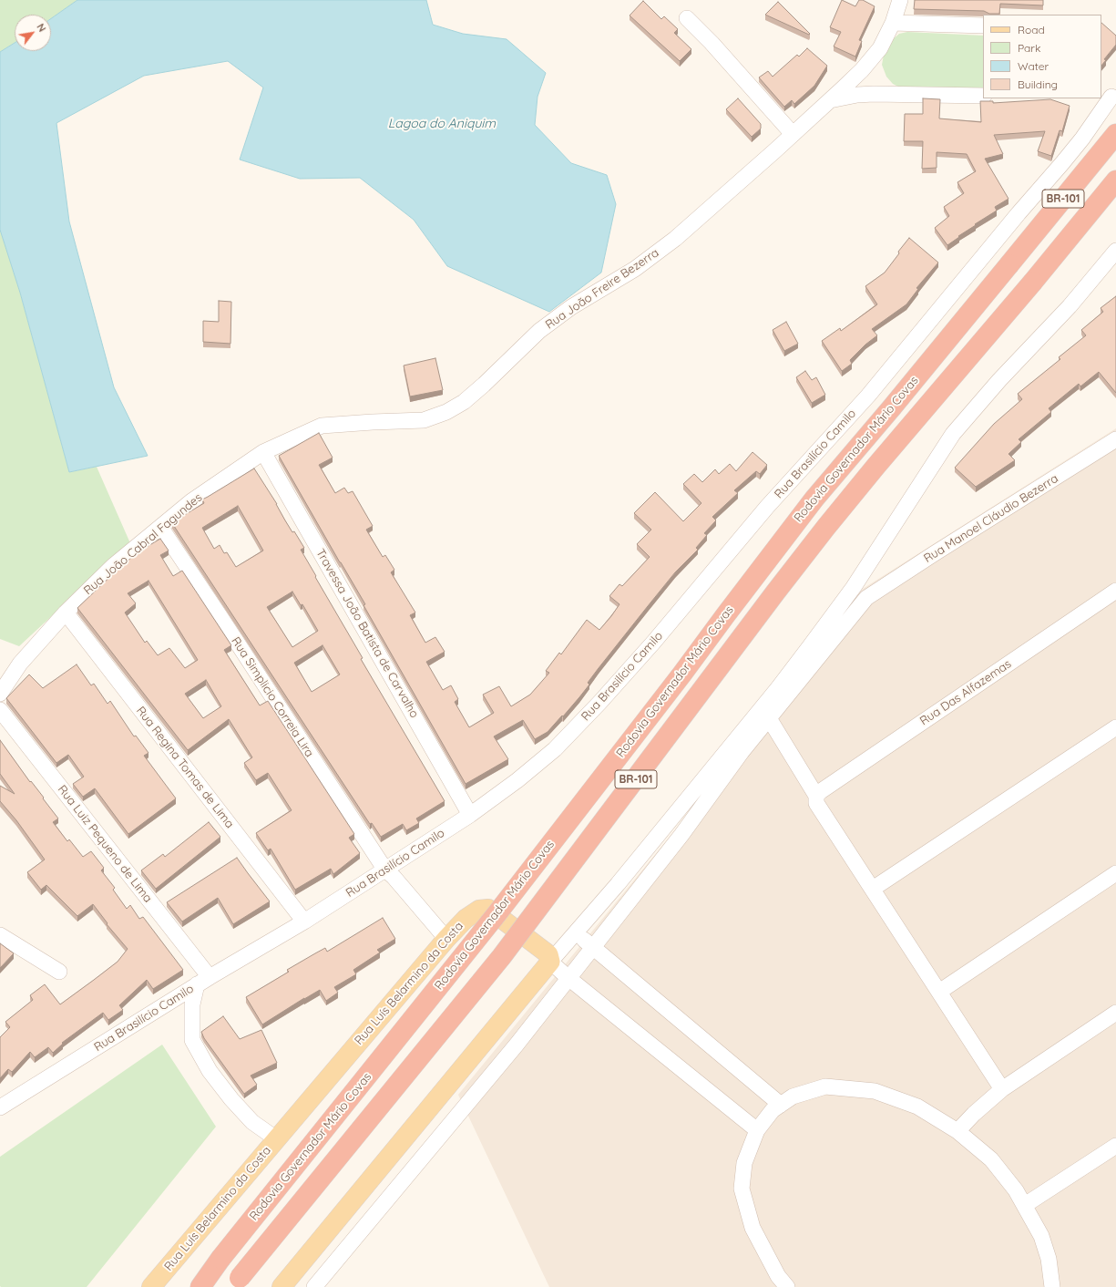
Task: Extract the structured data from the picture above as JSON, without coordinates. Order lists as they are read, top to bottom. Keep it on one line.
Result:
{"streets":{"highway":["BR-101","Rodovia Governador Mário Covas"],"main road":["Rua Luís Belarmino da Costa"],"street":["Rua João Freire Bezerra","Rua Brasilício Camilo","Rua Manoel Cláudio Bezerra","Rua João Cabral Fagundes","Travessa João Batista de Carvalho","Rua Das Alfazemas","Rua Simplicio Correia Lira","Rua Regina Tomas de Lima","Rua Luiz Pequeno de Lima"]},"crossings":[["Rua João Freire Bezerra","Rua João Cabral Fagundes"],["Rua Brasilício Camilo","Travessa João Batista de Carvalho"],["Rua Brasilício Camilo","Rua Simplicio Correia Lira"],["Rua Brasilício Camilo","Rua Regina Tomas de Lima"],["Rua Brasilício Camilo","Rua Luiz Pequeno de Lima"],["Rua João Cabral Fagundes","Travessa João Batista de Carvalho"],["Rua João Cabral Fagundes","Rua Simplicio Correia Lira"],["Rua João Cabral Fagundes","Rua Regina Tomas de Lima"],["Rua Simplicio Correia Lira","Rua Luís Belarmino da Costa"]],"water":["Lagoa do Aniquim"],"legend":["Road","Park","Water","Building"],"north":"top right"}
